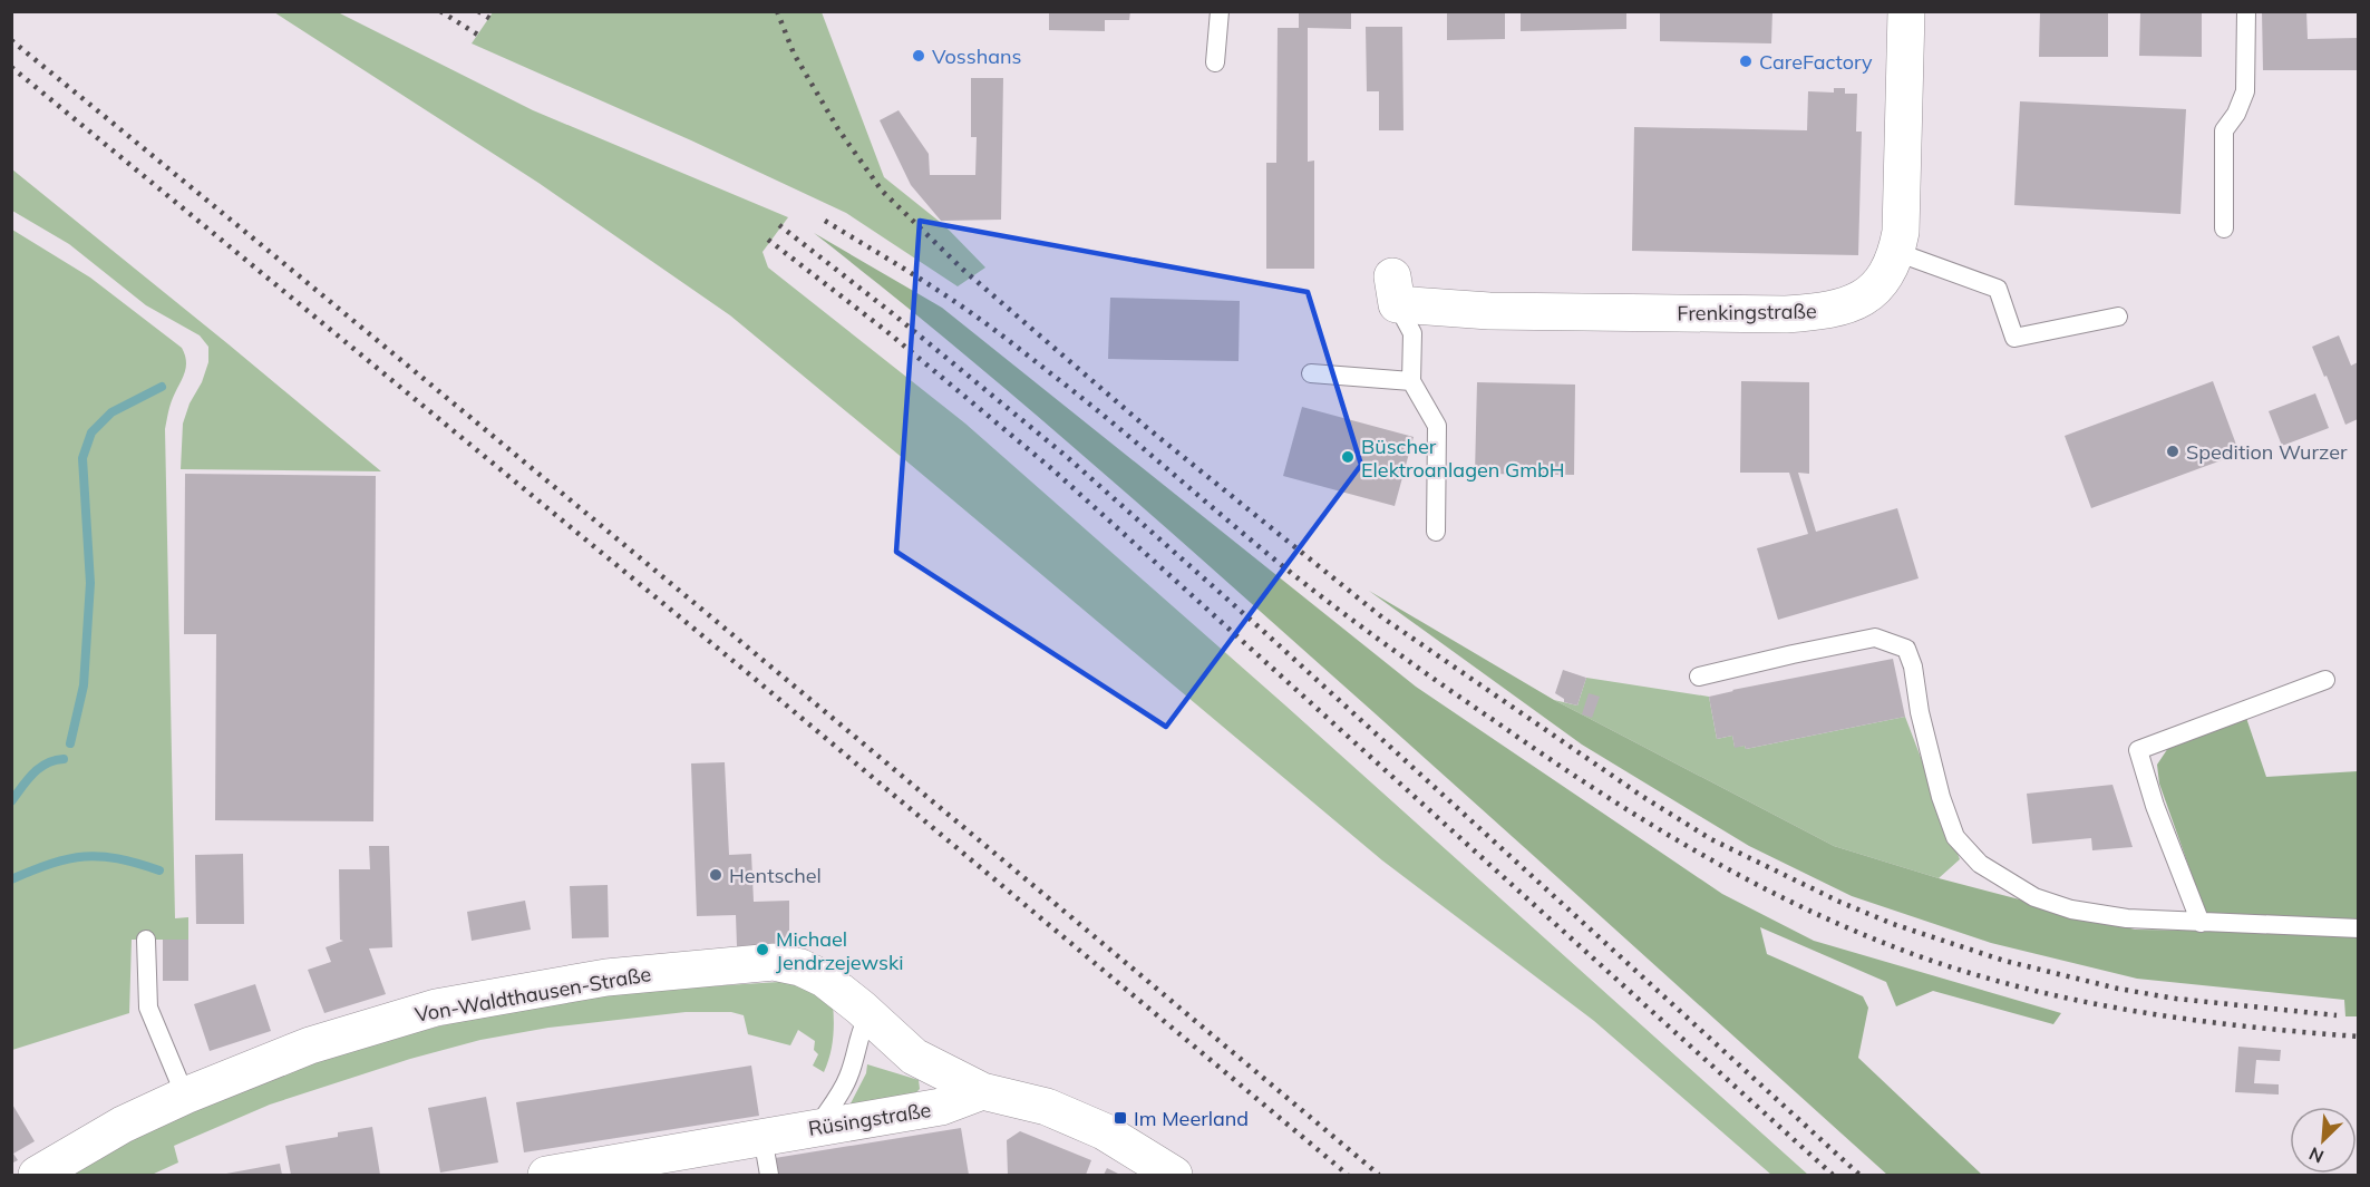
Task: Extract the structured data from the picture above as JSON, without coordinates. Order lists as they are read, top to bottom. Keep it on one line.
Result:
{"streets":{"street":["Frenkingstraße","Von-Waldthausen-Straße","Rüsingstraße"]},"crossings":[["Von-Waldthausen-Straße","Rüsingstraße"]],"places":{"other":["Vosshans","CareFactory","Spedition Wurzer","Büscher Elektroanlagen GmbH","Hentschel","Michael Jendrzejewski"],"transit":["Im Meerland"]},"north":"bottom left"}
